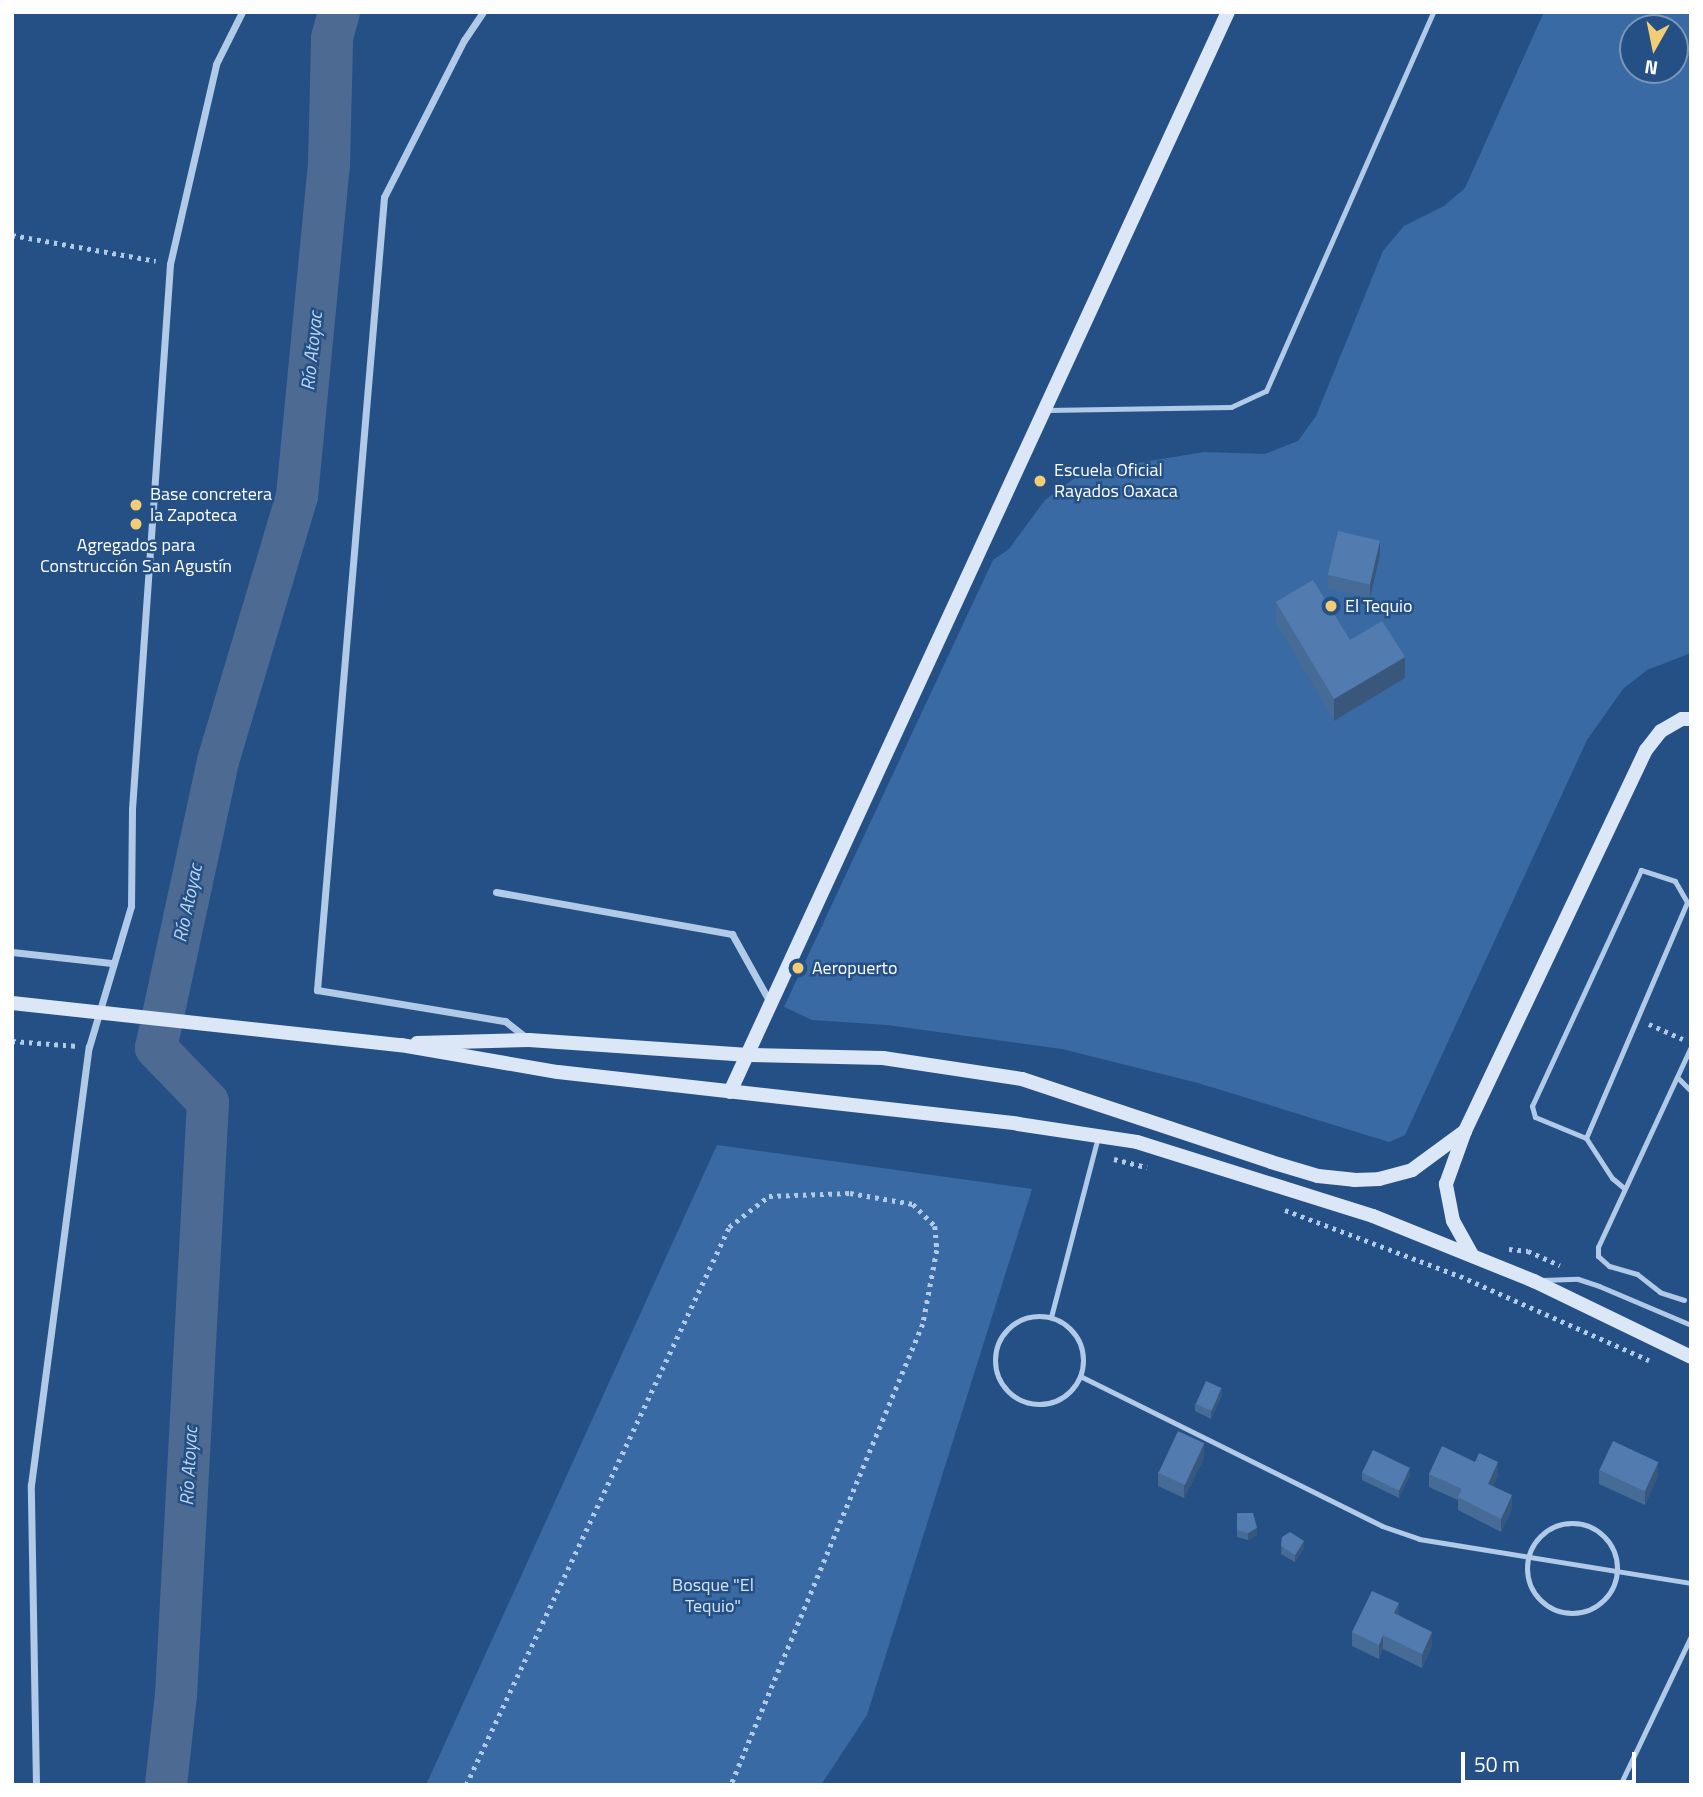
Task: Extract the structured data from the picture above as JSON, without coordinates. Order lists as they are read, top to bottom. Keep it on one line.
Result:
{"water":["Río Atoyac"],"parks":["Bosque \"El Tequio\""],"places":["Escuela Oficial Rayados Oaxaca","Base concretera la Zapoteca","Agregados para Construcción San Agustín","El Tequio","Aeropuerto"],"scale_bar":"50 m","north":"bottom"}
